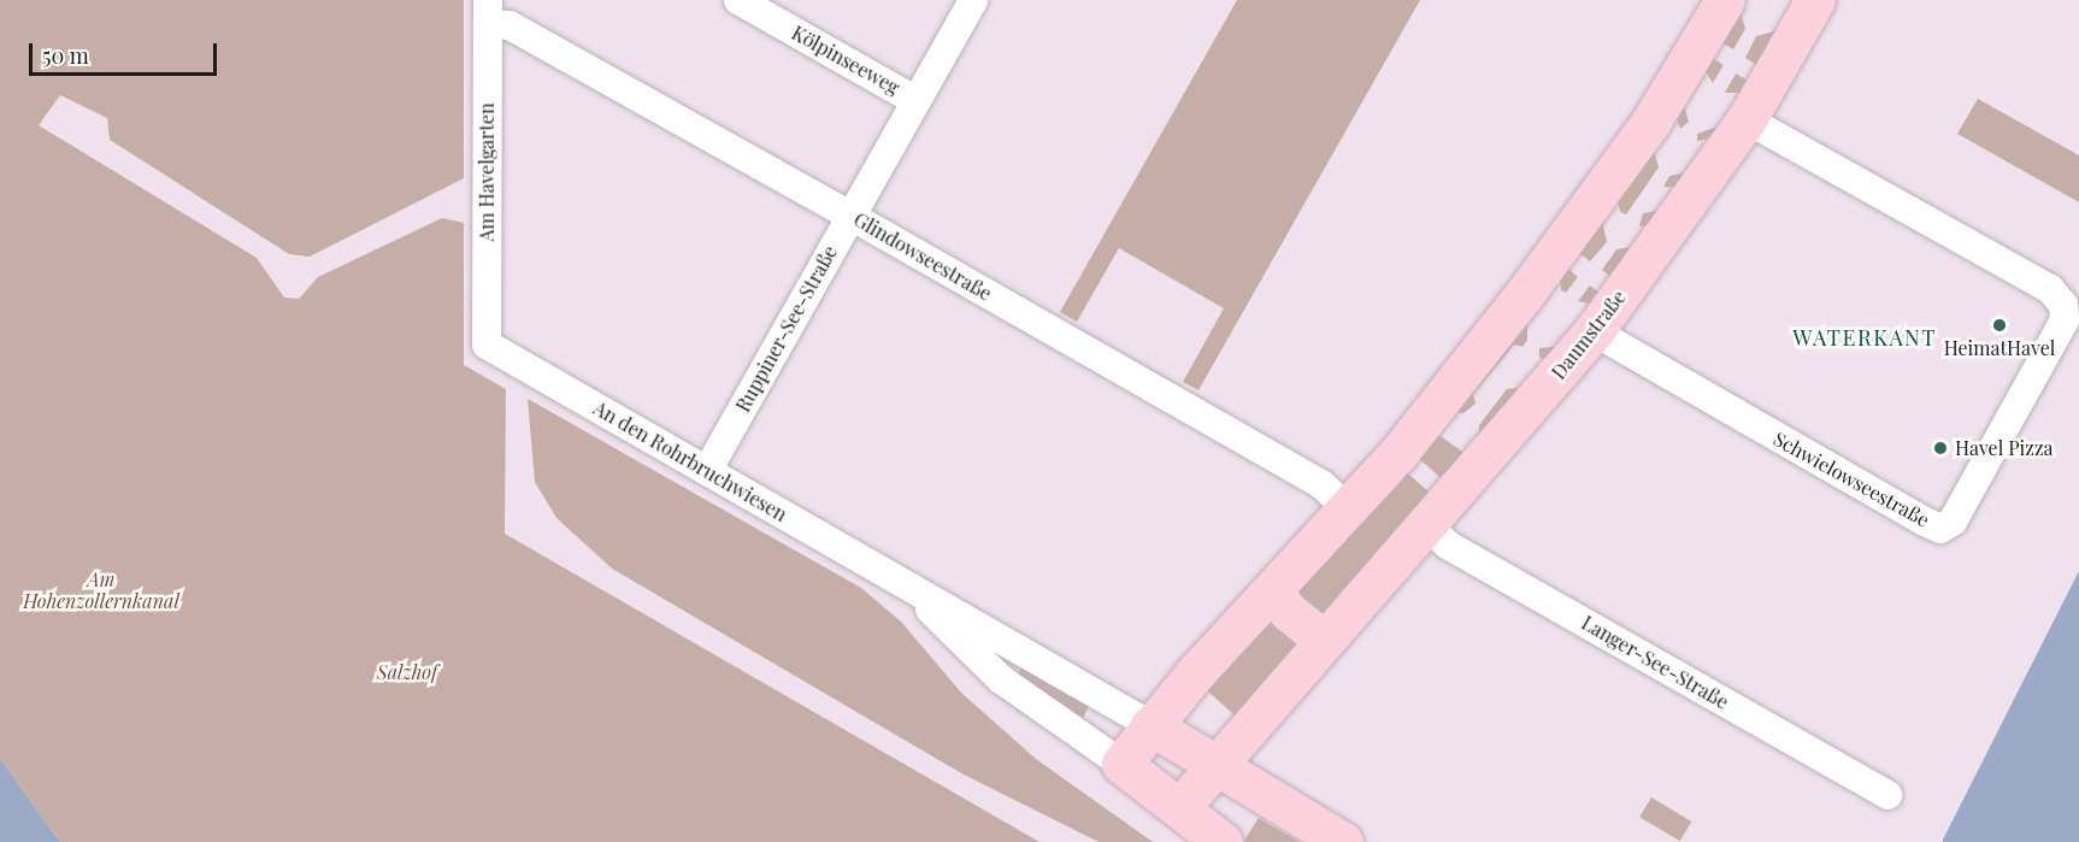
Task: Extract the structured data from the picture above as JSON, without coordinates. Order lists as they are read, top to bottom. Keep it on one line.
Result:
{"streets":{"main road":["Daumstraße"],"street":["Kölpinseeweg","Am Havelgarten","Glindowseestraße","Ruppiner-See-Straße","An den Rohrbruchwiesen","Schwielowseestraße","Langer-See-Straße"]},"crossings":[["Kölpinseeweg","Ruppiner-See-Straße"],["Am Havelgarten","Glindowseestraße"],["Am Havelgarten","An den Rohrbruchwiesen"],["Glindowseestraße","Ruppiner-See-Straße"],["Ruppiner-See-Straße","An den Rohrbruchwiesen"],["Daumstraße","Schwielowseestraße"],["Daumstraße","Langer-See-Straße"]],"districts":["WATERKANT"],"parks":["Am Hohenzollernkanal","Salzhof"],"places":["HeimatHavel","Havel Pizza"],"scale_bar":"50 m"}
